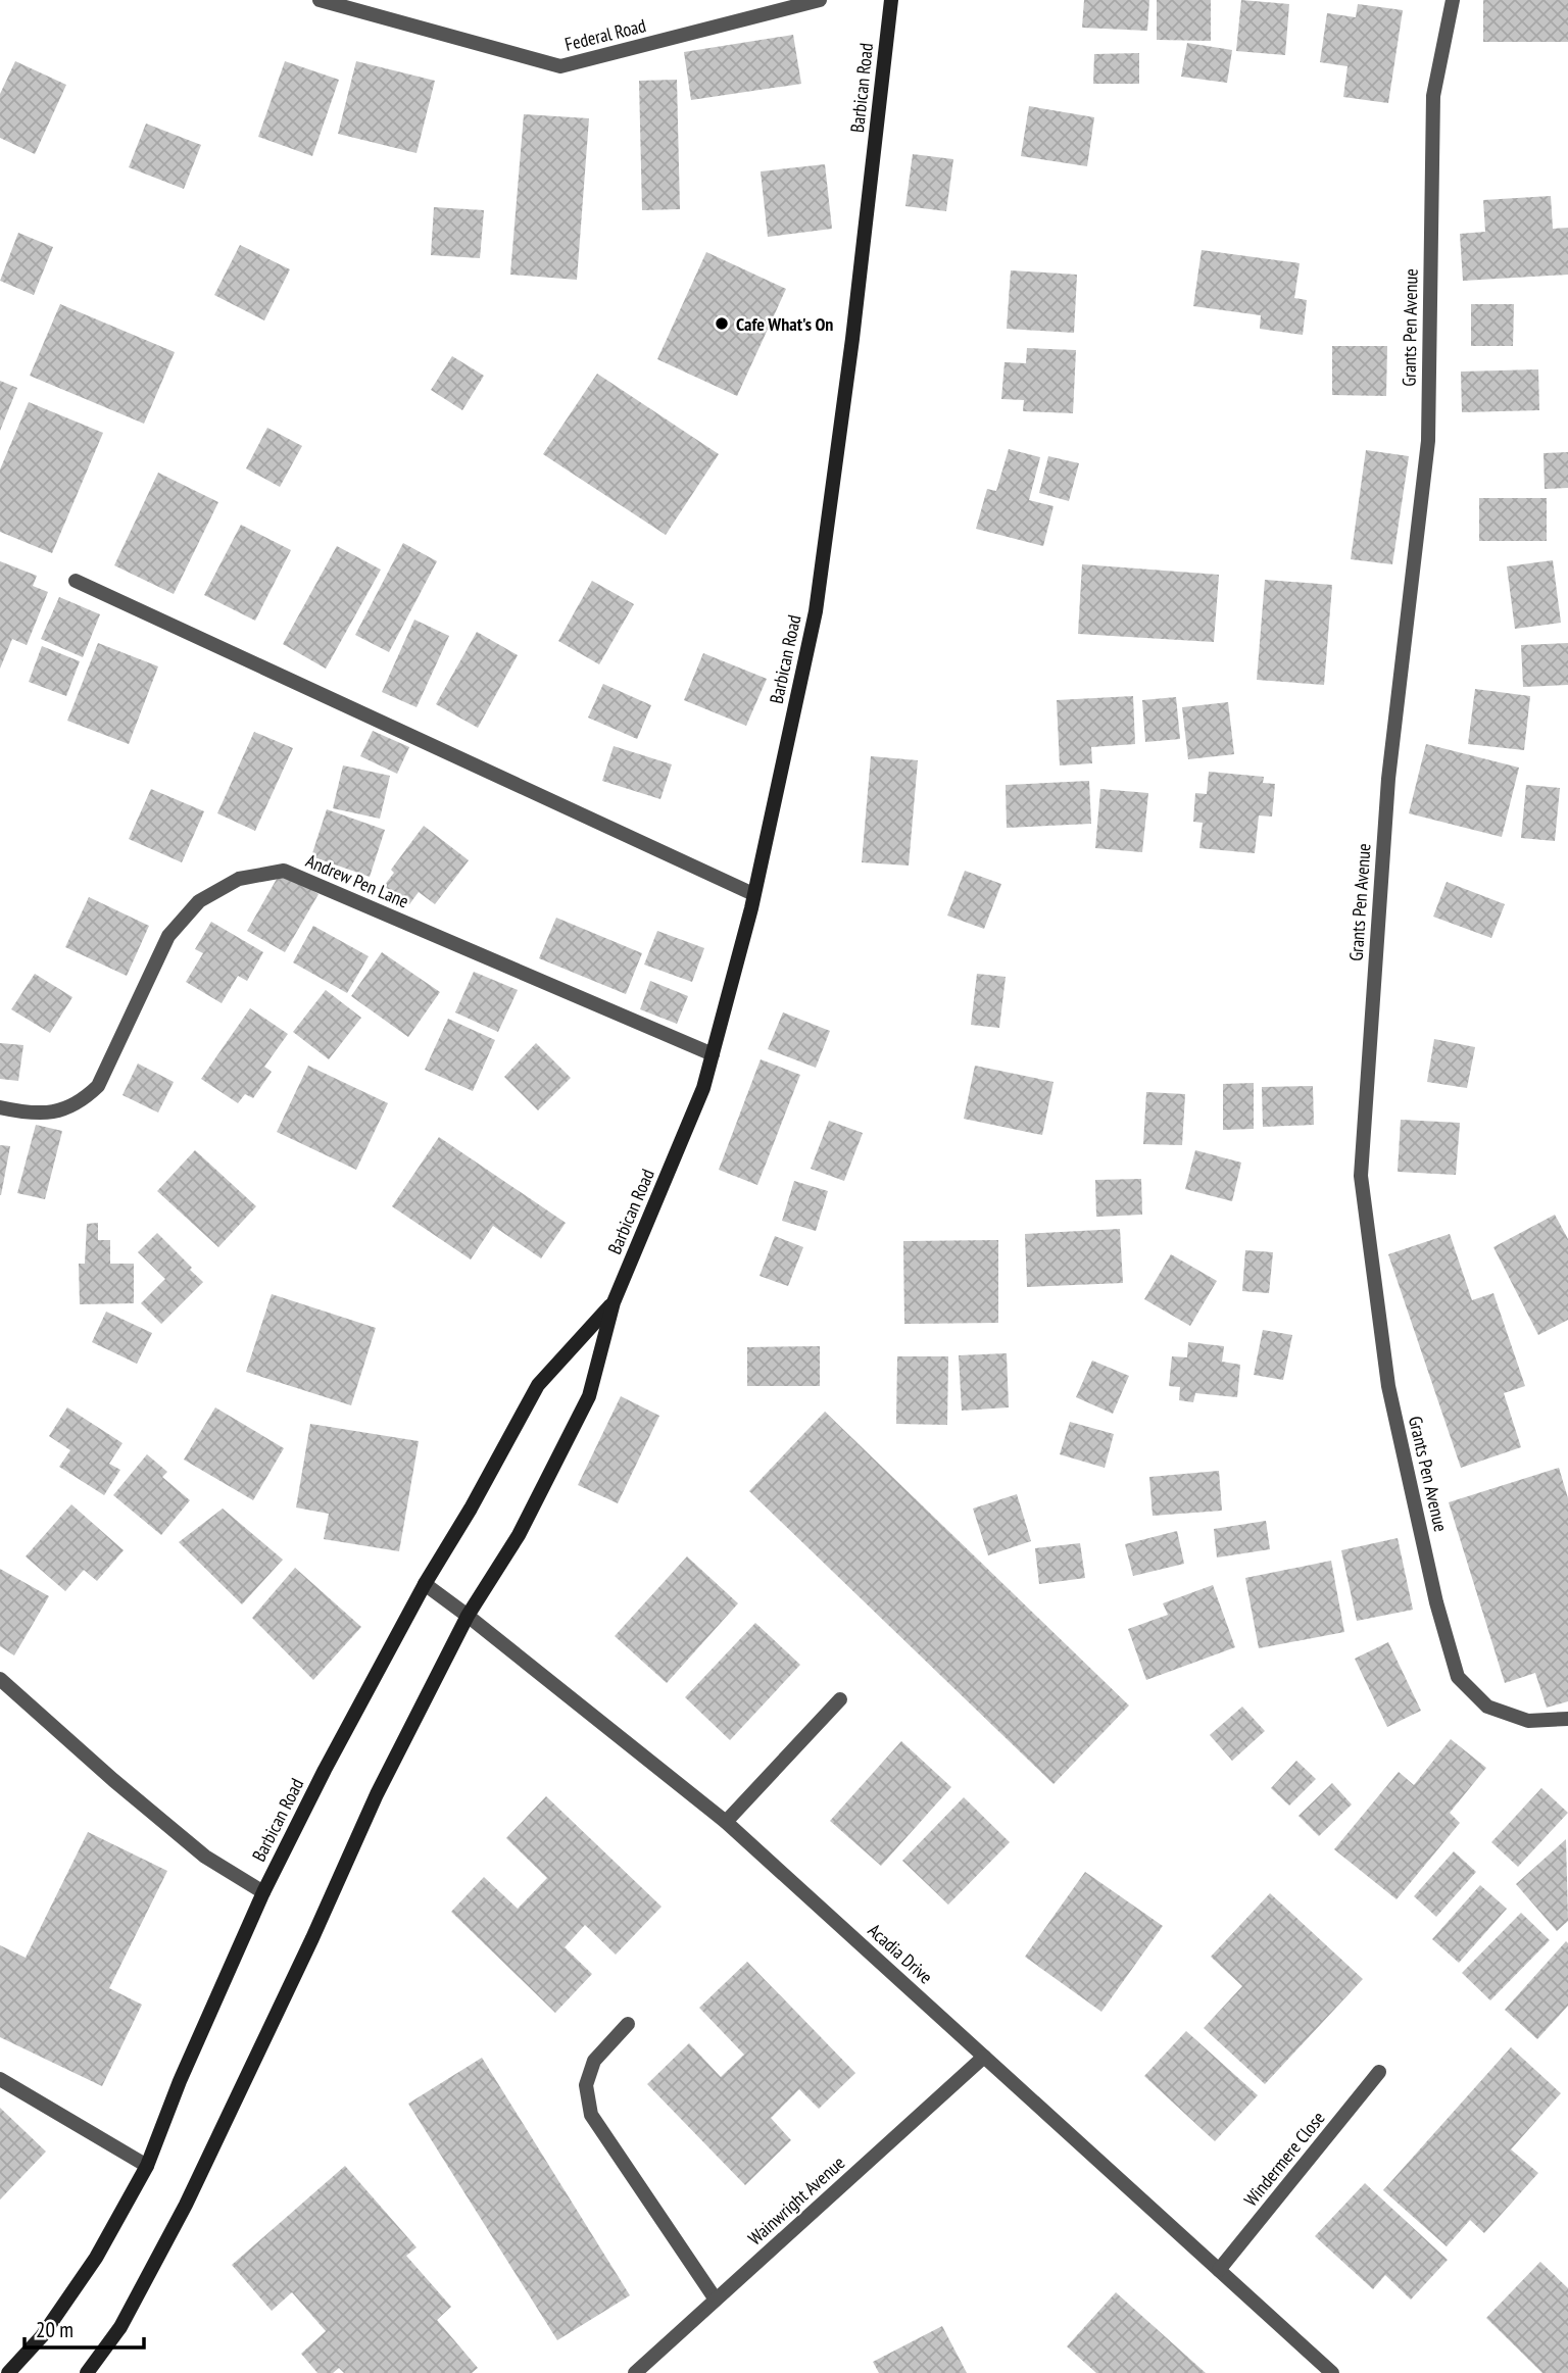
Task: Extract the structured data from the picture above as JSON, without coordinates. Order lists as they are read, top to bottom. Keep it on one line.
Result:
{"streets":{"main road":["Barbican Road"],"street":["Federal Road","Grants Pen Avenue","Andrew Pen Lane","Acadia Drive","Windermere Close","Wainwright Avenue"]},"crossings":[["Barbican Road","Andrew Pen Lane"],["Barbican Road","Acadia Drive"],["Acadia Drive","Windermere Close"],["Acadia Drive","Wainwright Avenue"]],"places":["Cafe What's On"],"scale_bar":"20 m"}
